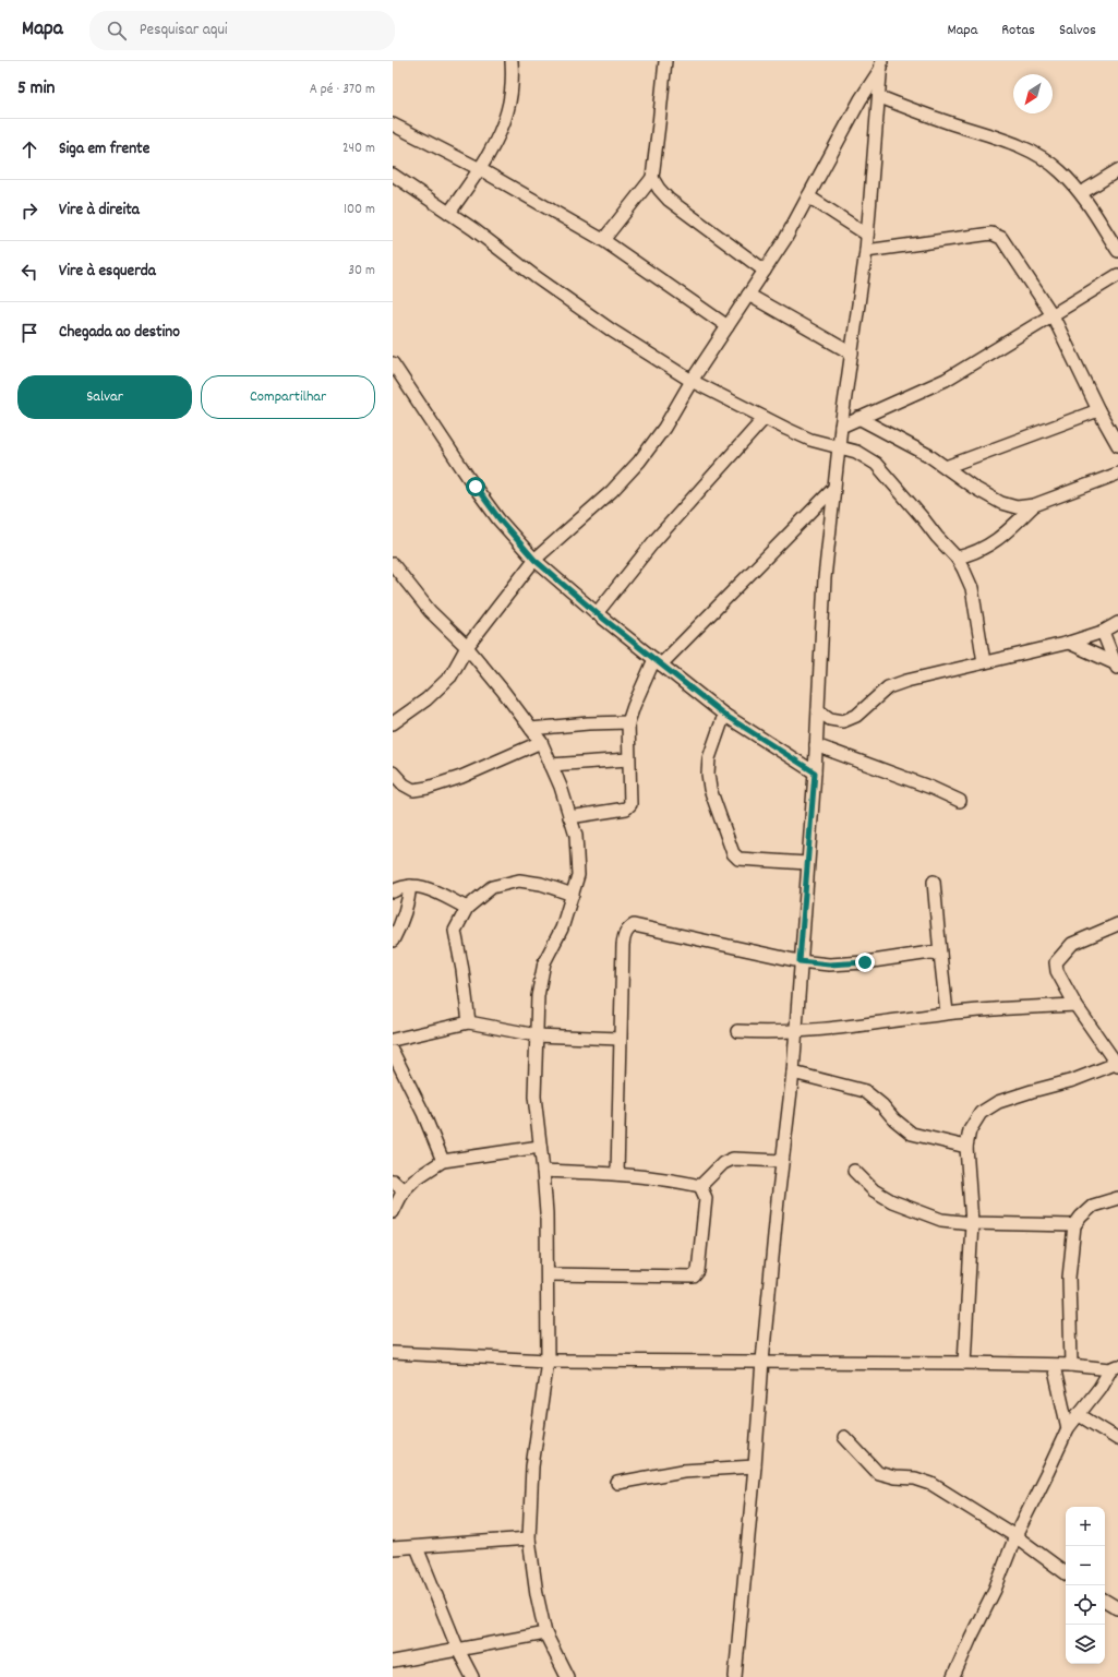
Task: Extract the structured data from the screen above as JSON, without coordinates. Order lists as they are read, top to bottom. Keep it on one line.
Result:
{"north":"bottom left","page":{"header":"Mapa","search":"Pesquisar aqui","nav":["Mapa","Rotas","Salvos"],"heading":["5 min","A pé · 370 m"],"list":[["Siga em frente","240 m"],["Vire à direita","100 m"],["Vire à esquerda","30 m"],"Chegada ao destino"],"buttons":["Salvar","Compartilhar"],"map_buttons":["+","−"]}}
